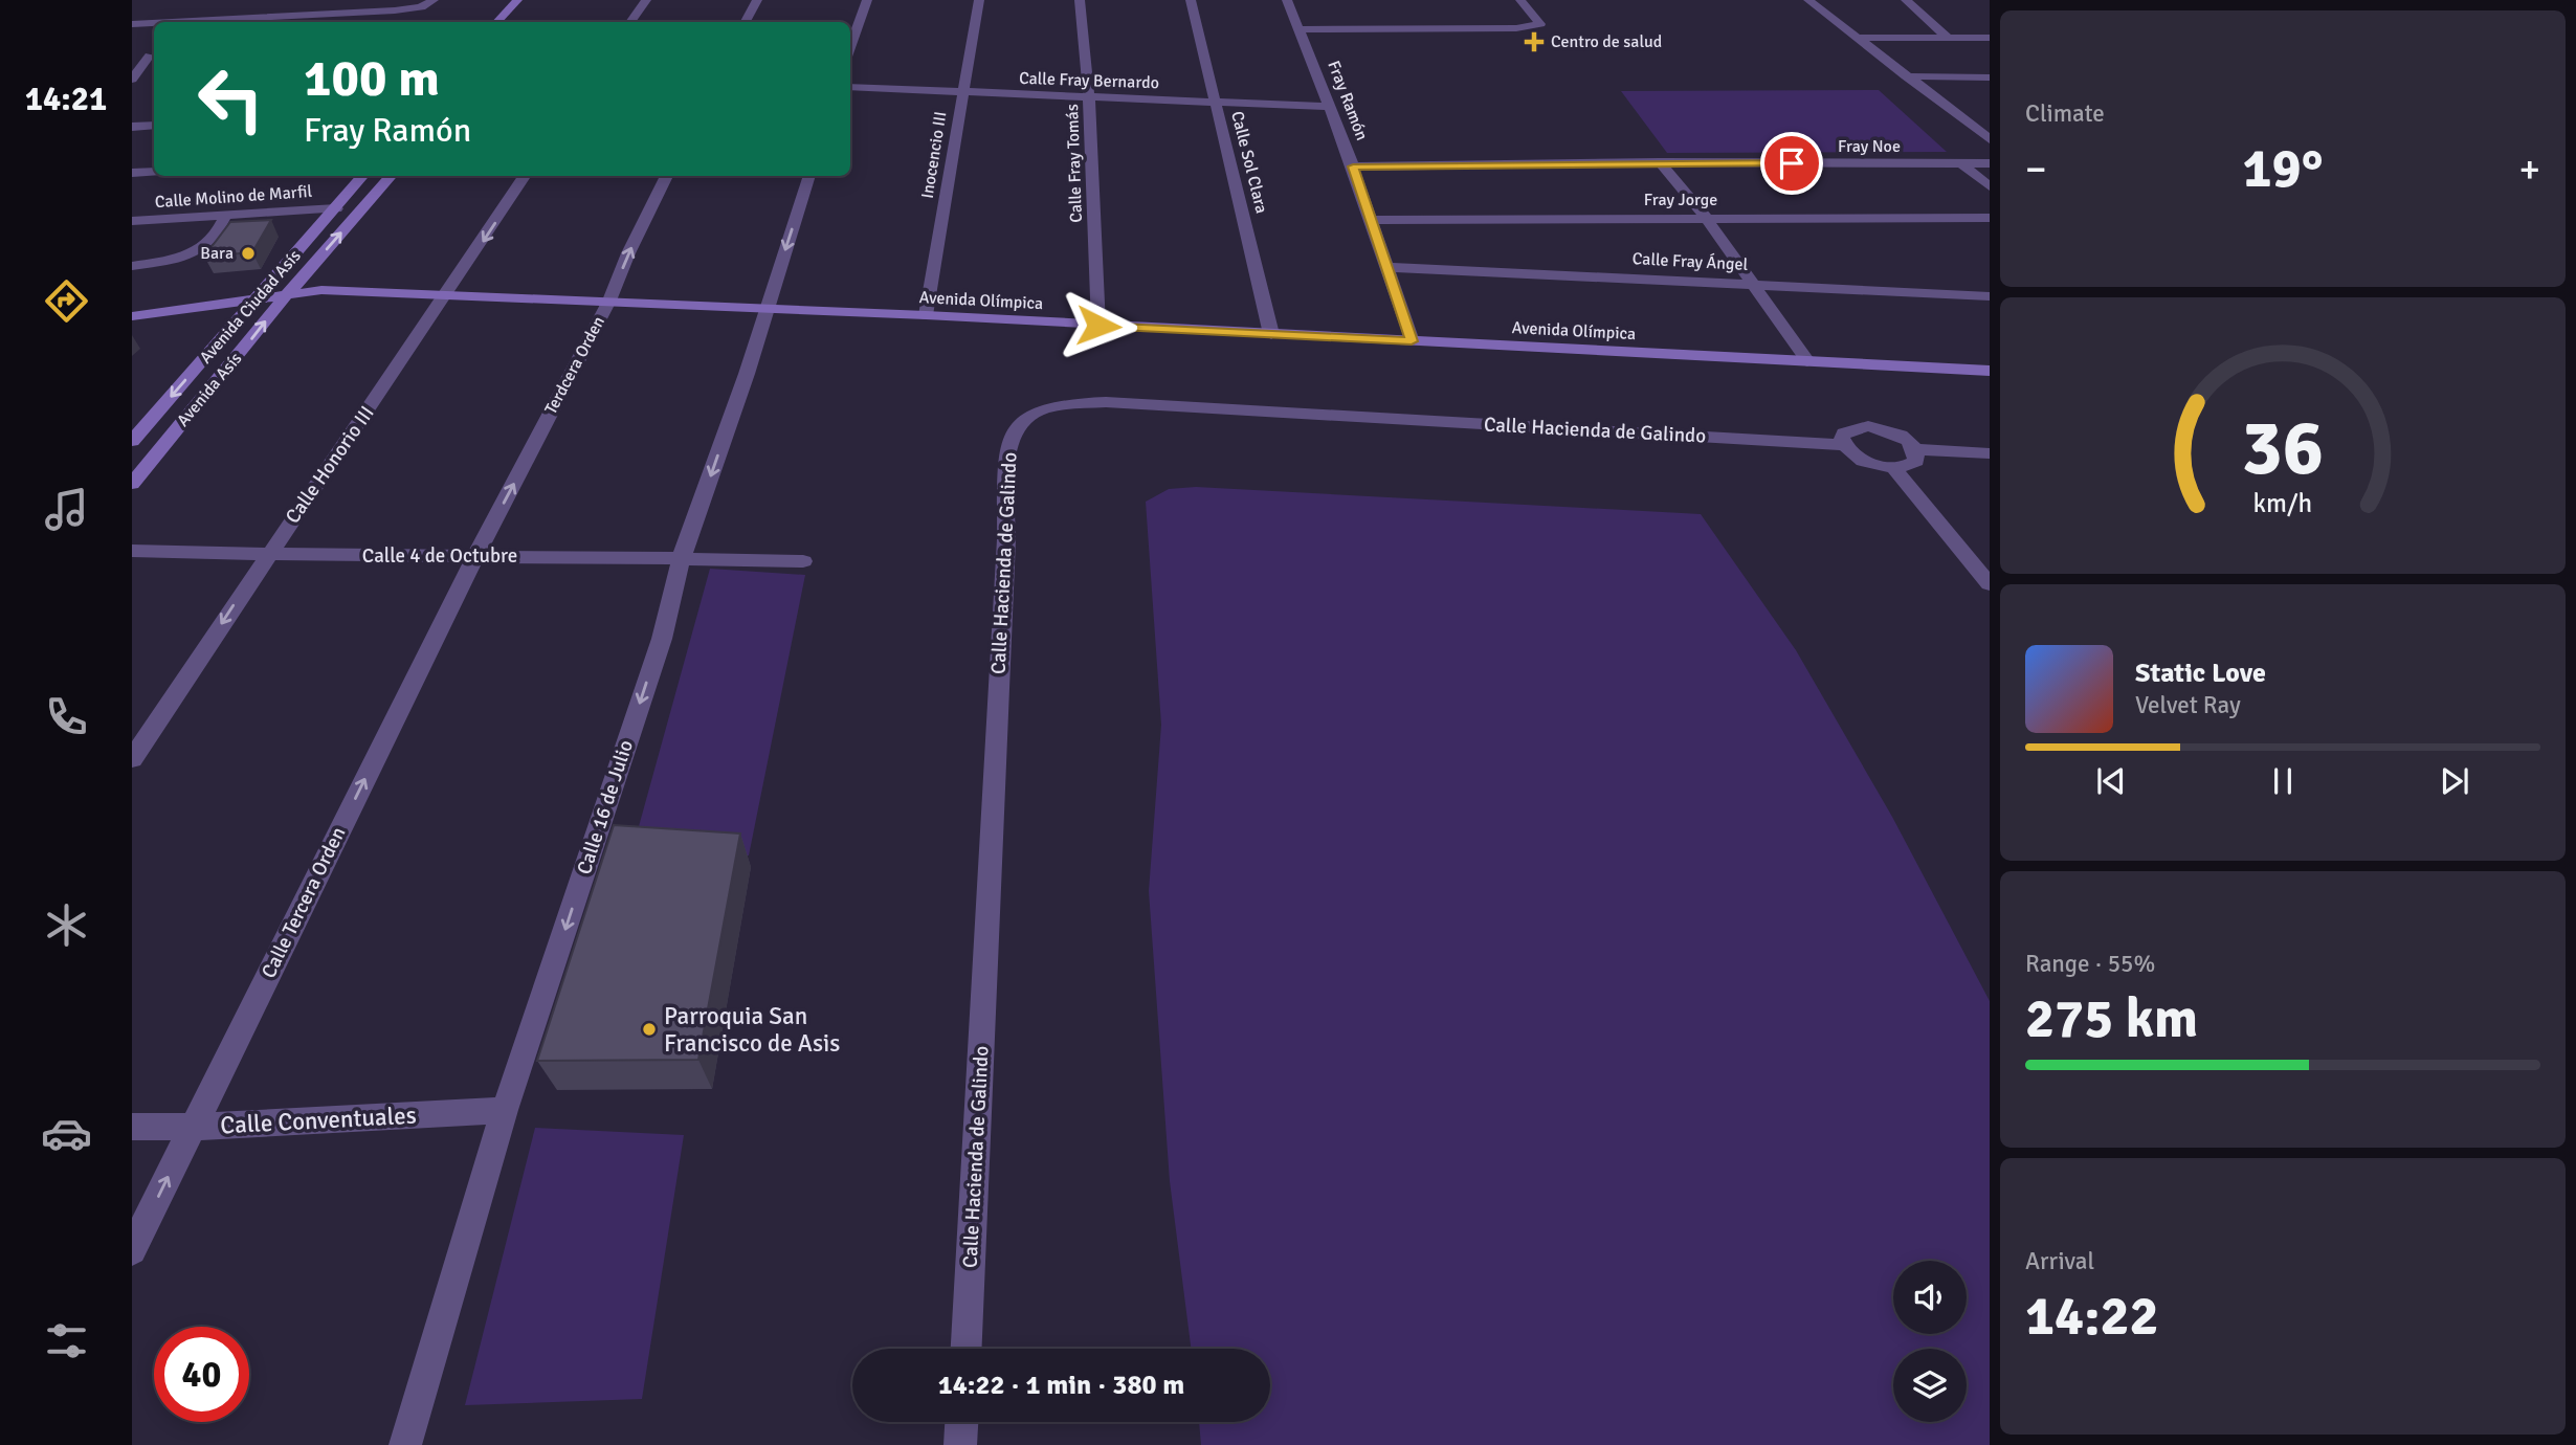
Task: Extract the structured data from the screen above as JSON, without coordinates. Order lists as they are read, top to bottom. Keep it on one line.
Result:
{"streets":{"street":["Calle Fray Bernardo","Fray Ramón","Fray Noe","Inocencio III","Calle Sol Clara","Calle Fray Tomás","Calle Molino de Marfil","Fray Jorge","Calle Fray Ángel","Avenida Olímpica","Avenida Ciudad Asís","Terdcera Orden","Avenida Asís","Calle Hacienda de Galindo","Calle Honorio III","Calle 4 de Octubre","Calle 16 de Julio","Calle Tercera Orden","Calle Conventuales"]},"crossings":[["Calle Fray Bernardo","Fray Ramón"],["Calle Fray Bernardo","Inocencio III"],["Calle Fray Bernardo","Calle Sol Clara"],["Calle Fray Bernardo","Calle Fray Tomás"],["Fray Ramón","Fray Noe"],["Fray Ramón","Fray Jorge"],["Fray Ramón","Calle Fray Ángel"],["Fray Ramón","Avenida Olímpica"],["Inocencio III","Avenida Olímpica"],["Calle Sol Clara","Avenida Olímpica"],["Calle Fray Tomás","Avenida Olímpica"],["Calle Molino de Marfil","Avenida Ciudad Asís"],["Avenida Olímpica","Avenida Ciudad Asís"],["Avenida Olímpica","Terdcera Orden"],["Avenida Olímpica","Avenida Asís"],["Avenida Olímpica","Calle Honorio III"],["Avenida Olímpica","Calle 16 de Julio"],["Avenida Ciudad Asís","Avenida Asís"],["Terdcera Orden","Calle 4 de Octubre"],["Terdcera Orden","Calle Tercera Orden"],["Calle Honorio III","Calle 4 de Octubre"],["Calle 4 de Octubre","Calle 16 de Julio"],["Calle 4 de Octubre","Calle Tercera Orden"],["Calle 16 de Julio","Calle Conventuales"],["Calle Tercera Orden","Calle Conventuales"]],"one_way":["Terdcera Orden","Avenida Asís","Calle Honorio III","Calle 16 de Julio","Calle Tercera Orden"],"places":{"health":["Centro de salud"],"other":["Bara","Parroquia San Francisco de Asis"]},"page":{"tabs":"14:21","tile":["Climate",["Range · 55%","275 km"],["Arrival","14:22"]],"turn":["100 m","Fray Ramón"],"heat":["−","19°","+"],"song":["Static Love","Velvet Ray"],"limit":"40","trip":"14:22 · 1 min · 380 m","gauge":["36","km/h"]}}
